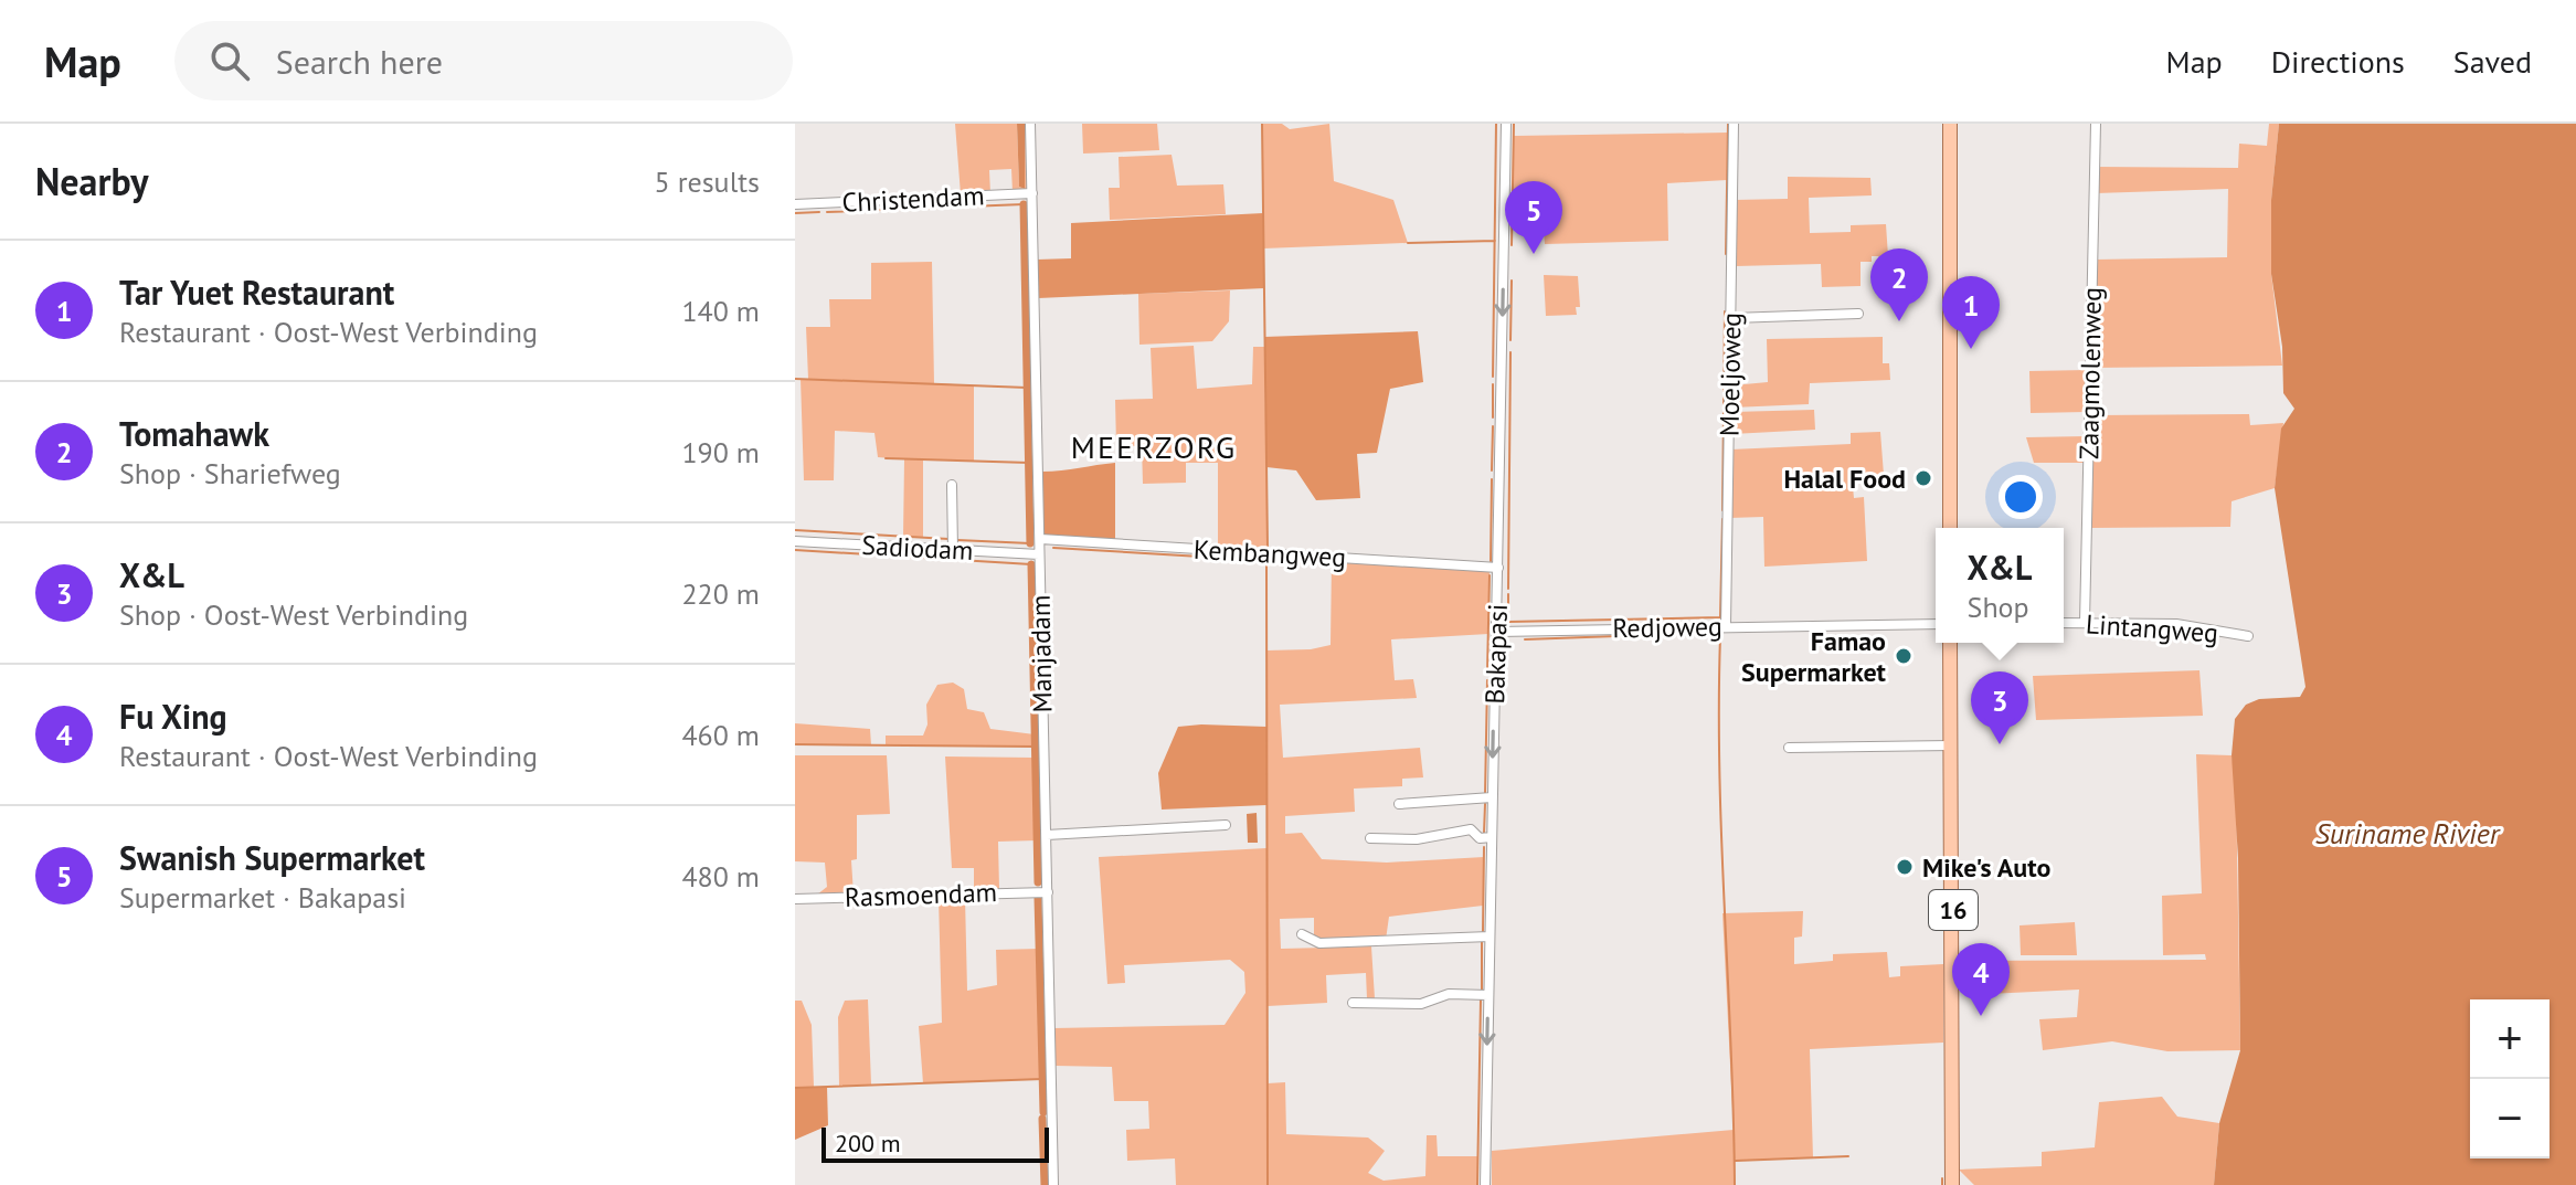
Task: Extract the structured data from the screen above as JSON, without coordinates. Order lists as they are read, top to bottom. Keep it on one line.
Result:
{"streets":{"main road":["16"],"street":["Christendam","Zaagmolenweg","Moeljoweg","Sadiodam","Kembangweg","Redjoweg","Lintangweg","Manjadam","Bakapasi","Rasmoendam"]},"crossings":[["Christendam","Manjadam"],["Zaagmolenweg","Lintangweg"],["Moeljoweg","Redjoweg"],["Sadiodam","Manjadam"],["Kembangweg","Manjadam"],["Kembangweg","Bakapasi"],["Redjoweg","Bakapasi"],["Manjadam","Rasmoendam"]],"one_way":["Bakapasi"],"districts":["MEERZORG"],"water":["Suriname Rivier"],"places":["Halal Food","Famao Supermarket","Mike's Auto"],"scale_bar":"200 m","page":{"header":"Map","search":"Search here","nav":["Map","Directions","Saved"],"heading":["Nearby","5 results"],"pins":["5","2","1","3","4"],"list":[{"mark":"1","name":"Tar Yuet Restaurant","note":"Restaurant · Oost-West Verbinding","value":"140 m"},{"mark":"2","name":"Tomahawk","note":"Shop · Shariefweg","value":"190 m"},{"mark":"3","name":"X&L","note":"Shop · Oost-West Verbinding","value":"220 m"},{"mark":"4","name":"Fu Xing","note":"Restaurant · Oost-West Verbinding","value":"460 m"},{"mark":"5","name":"Swanish Supermarket","note":"Supermarket · Bakapasi","value":"480 m"}],"popup":["X&L","Shop"],"map_buttons":["+","−"],"scale":"200 m"}}
